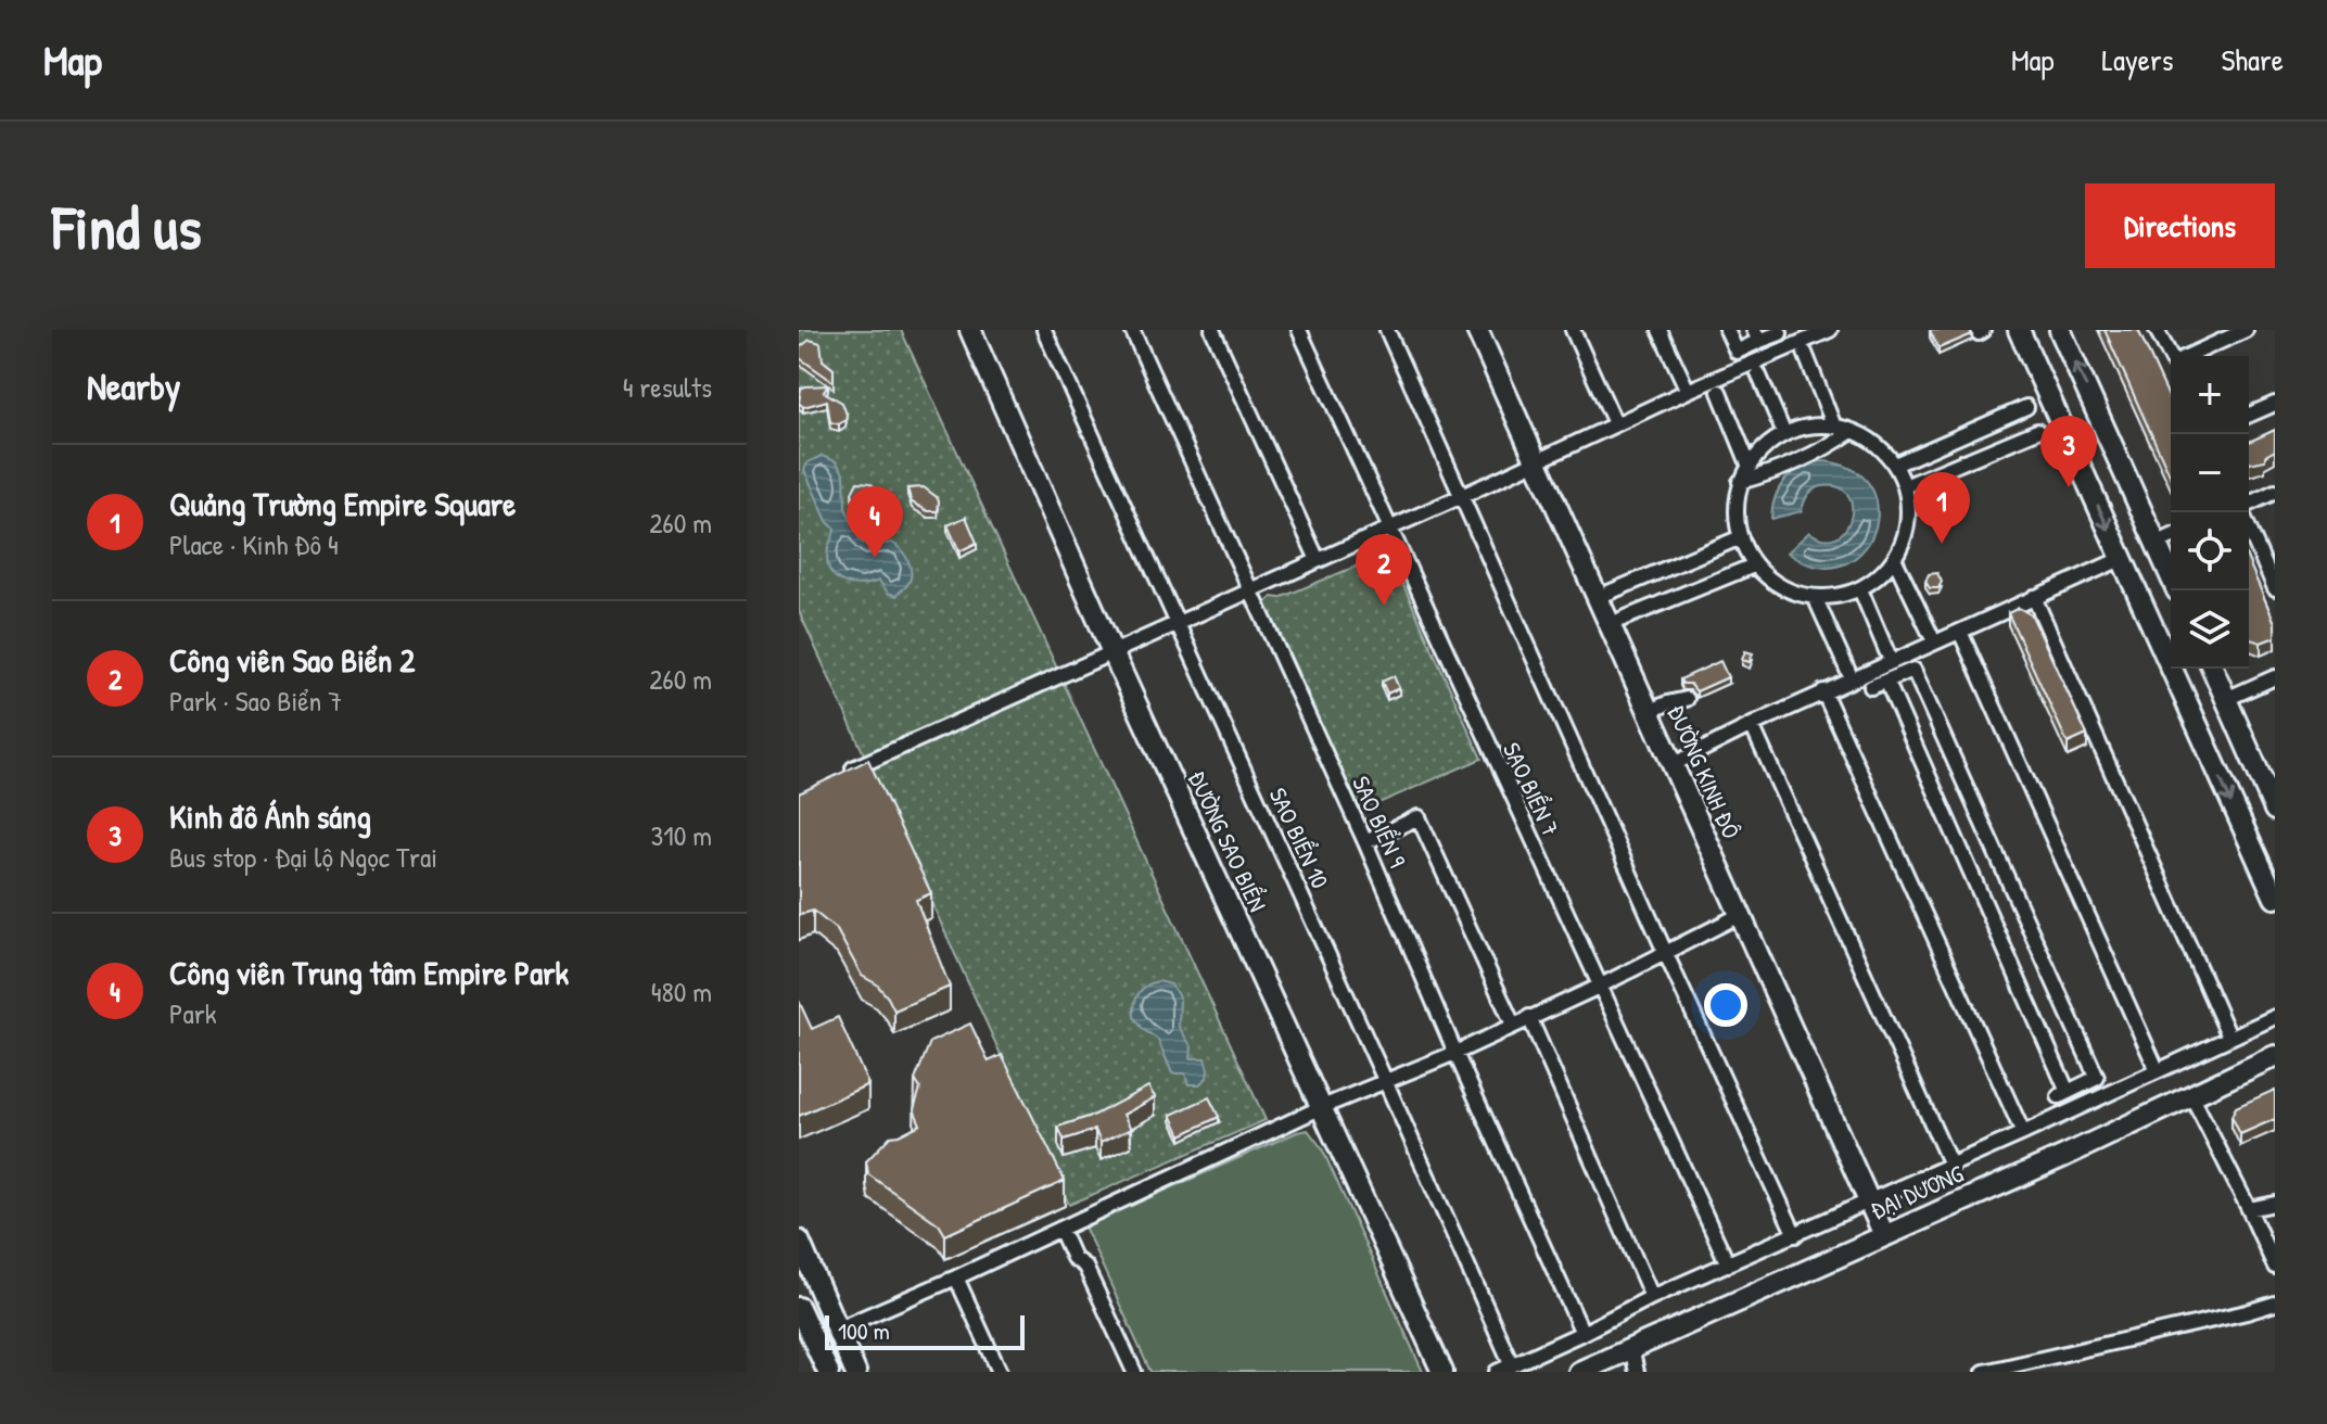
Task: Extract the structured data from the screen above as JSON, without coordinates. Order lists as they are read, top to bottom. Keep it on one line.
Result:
{"streets":{"street":["ĐƯỜNG KINH ĐÔ","SAO BIỂN 7","SAO BIỂN 9","SAO BIỂN 10","ĐƯỜNG SAO BIỂN","ĐẠI DƯƠNG"]},"crossings":[["ĐƯỜNG KINH ĐÔ","ĐẠI DƯƠNG"]],"scale_bar":"100 m","page":{"header":"Map","nav":["Map","Layers","Share"],"buttons":"Directions","title":"Find us","heading":["Nearby","4 results"],"map_buttons":["+","−"],"pins":["3","1","4","2"],"list":[{"mark":"1","name":"Quảng Trường Empire Square","note":"Place · Kinh Đô 4","value":"260 m"},{"mark":"2","name":"Công viên Sao Biển 2","note":"Park · Sao Biển 7","value":"260 m"},{"mark":"3","name":"Kinh đô Ánh sáng","note":"Bus stop · Đại lộ Ngọc Trai","value":"310 m"},{"mark":"4","name":"Công viên Trung tâm Empire Park","note":"Park","value":"480 m"}],"scale":"100 m"}}
